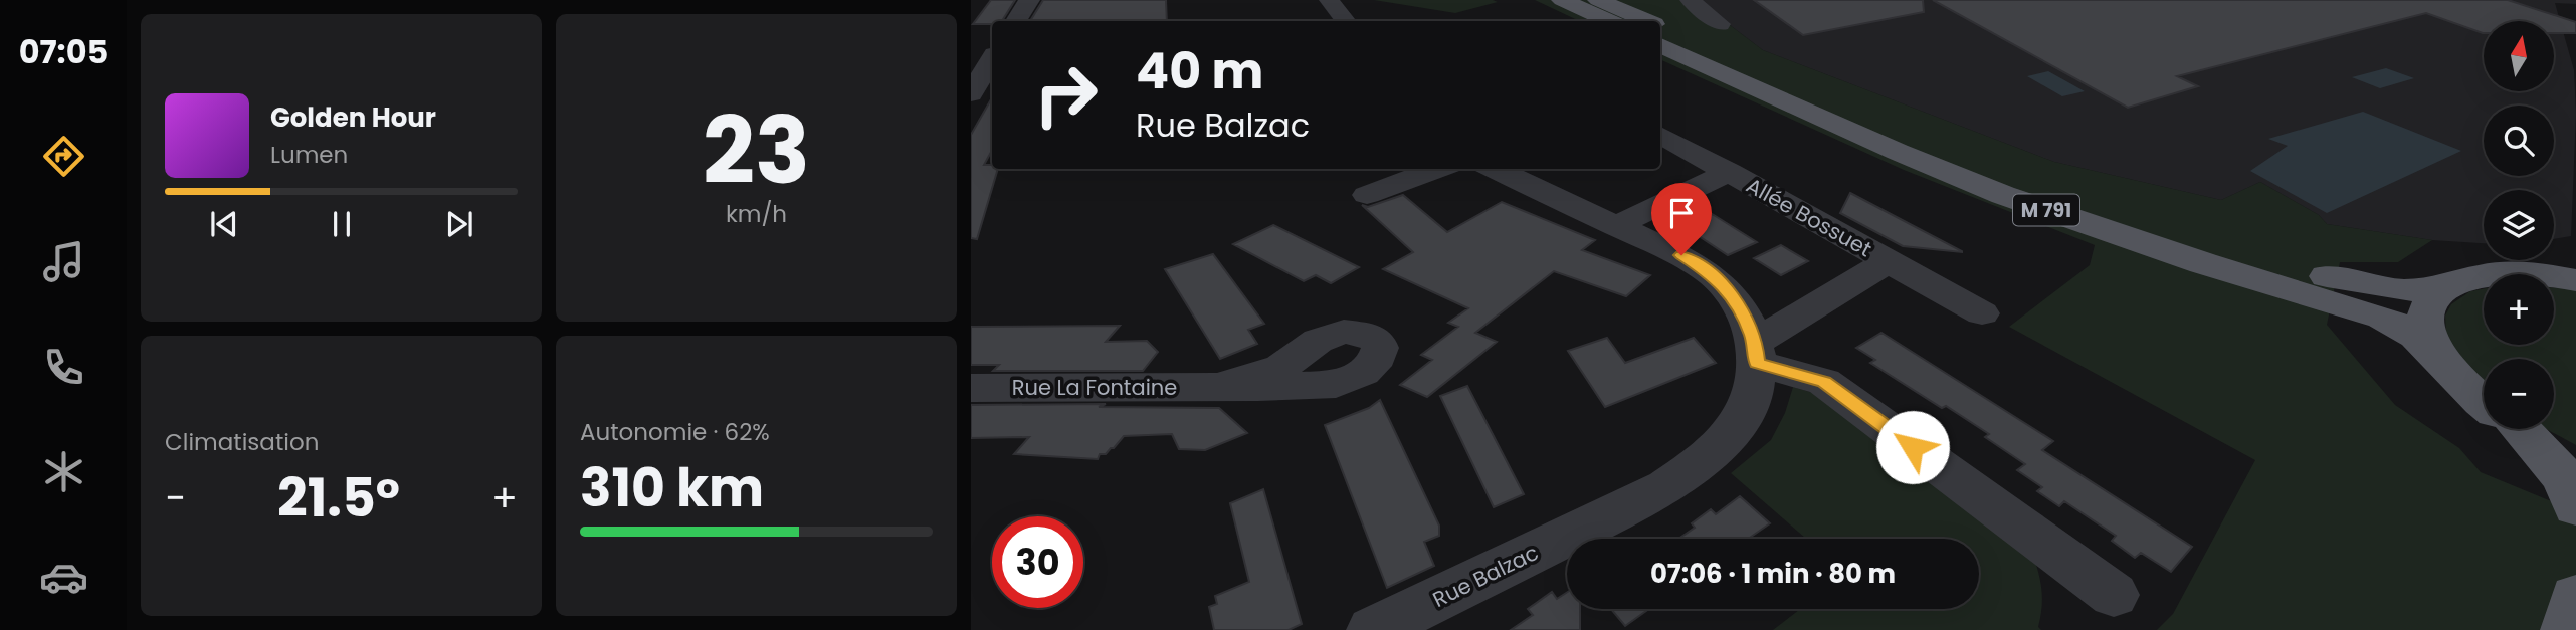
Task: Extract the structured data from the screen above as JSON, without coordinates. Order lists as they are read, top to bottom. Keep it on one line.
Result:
{"streets":{"main road":["M 791"],"street":["Allée Bossuet","Rue La Fontaine","Rue Balzac"]},"crossings":[["Allée Bossuet","Rue Balzac"]],"north":"top","page":{"tabs":"07:05","tile":[["23","km/h"],"Climatisation",["Autonomie · 62%","310 km"]],"map_buttons":["+","−"],"turn":["40 m","Rue Balzac"],"song":["Golden Hour","Lumen"],"heat":["−","21.5°","+"],"limit":"30","trip":"07:06 · 1 min · 80 m"}}
